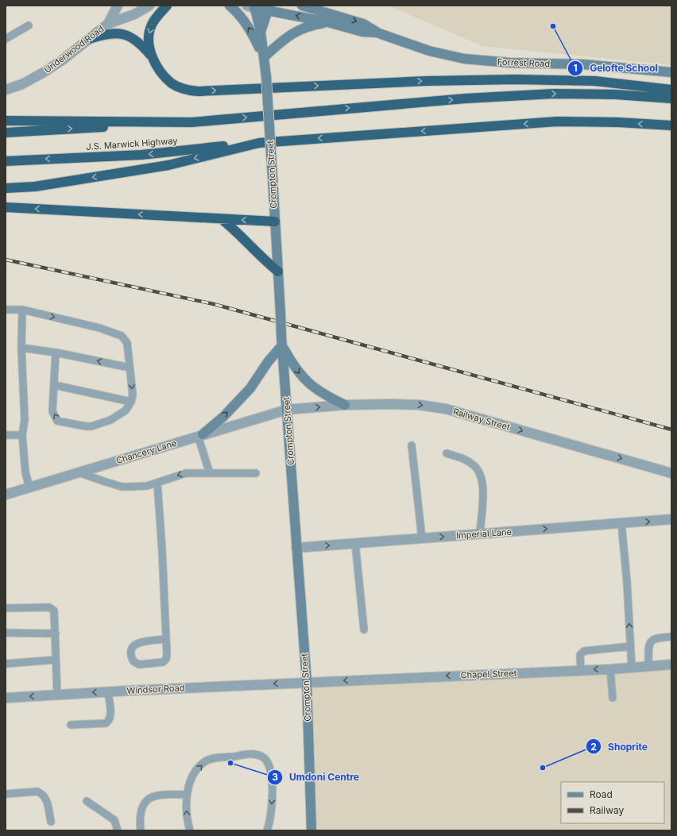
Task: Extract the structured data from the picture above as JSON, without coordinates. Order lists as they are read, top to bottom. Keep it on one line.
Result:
{"streets":{"highway":["J.S. Marwick Highway"],"street":["Underwood Road","Forrest Road","Crompton Street","Railway Street","Chancery Lane","Imperial Lane","Chapel Street","Windsor Road"]},"crossings":[["Forrest Road","Crompton Street"],["Crompton Street","Railway Street"],["Crompton Street","Chancery Lane"],["Crompton Street","Imperial Lane"],["Crompton Street","Chapel Street"],["Crompton Street","Windsor Road"],["Railway Street","Chancery Lane"],["Chapel Street","Windsor Road"]],"one_way":["Railway Street","Imperial Lane","Chapel Street","Windsor Road"],"places":["Gelofte School","Umdoni Centre","Shoprite"],"legend":["Road","Railway"]}
